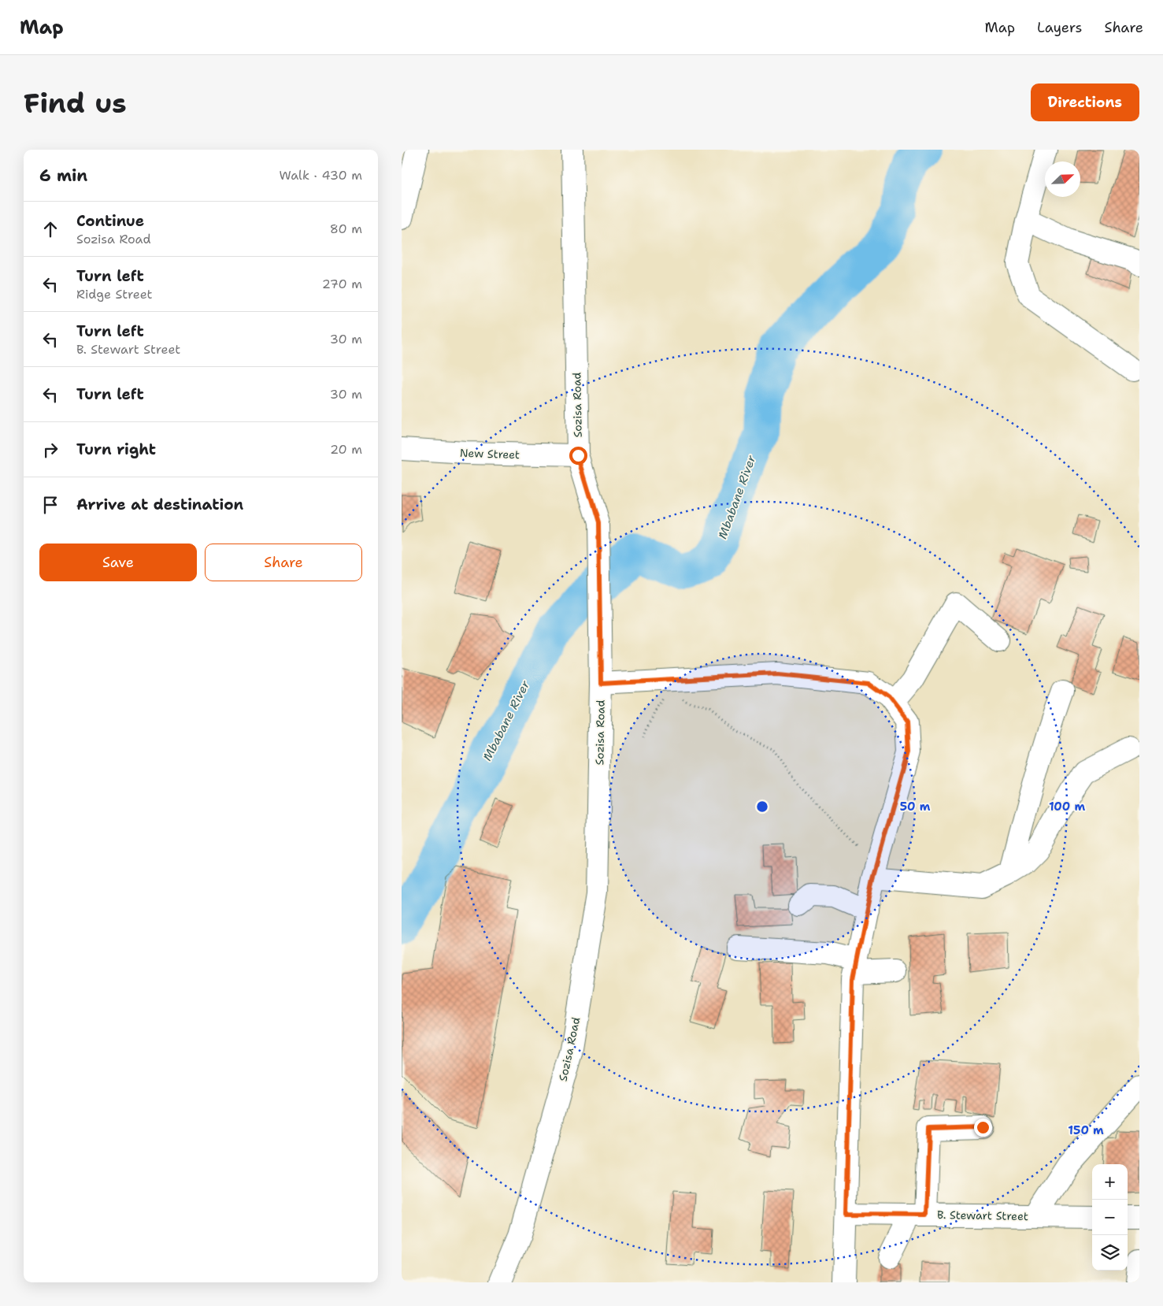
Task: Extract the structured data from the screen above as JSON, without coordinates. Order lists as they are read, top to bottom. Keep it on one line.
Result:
{"streets":{"street":["Sozisa Road","New Street","B. Stewart Street"]},"crossings":[["Sozisa Road","New Street"]],"water":["Mbabane River"],"north":"top right","page":{"header":"Map","nav":["Map","Layers","Share"],"buttons":["Directions",["Save","Share"]],"title":"Find us","heading":["6 min","Walk · 430 m"],"list":[["Continue","Sozisa Road","80 m"],["Turn left","Ridge Street","270 m"],["Turn left","B. Stewart Street","30 m"],["Turn left","30 m"],["Turn right","20 m"],"Arrive at destination"],"map_buttons":["+","−"]},"rings":["50 m","100 m","150 m"]}
